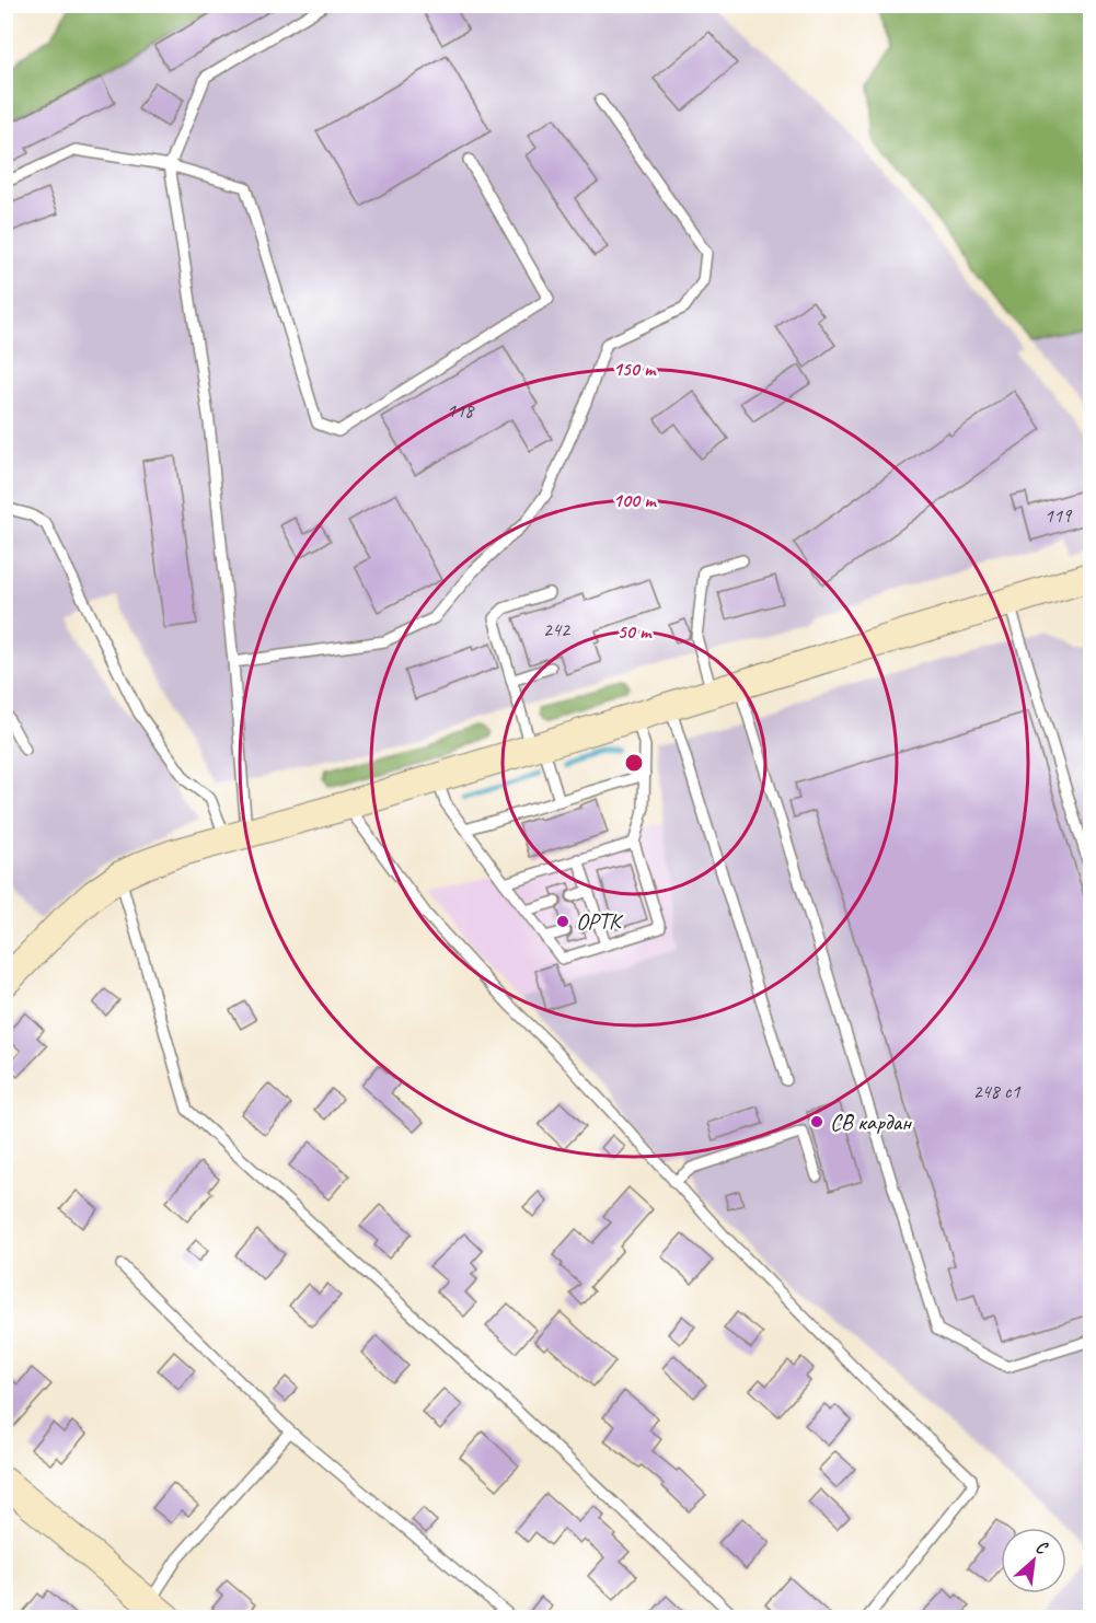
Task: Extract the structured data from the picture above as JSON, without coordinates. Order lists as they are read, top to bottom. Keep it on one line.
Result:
{"places":["ОРТК","СВ кардан"],"house_numbers":["118","119","242","248 с1"],"north":"top right","rings":["150 m","100 m","50 m"]}
